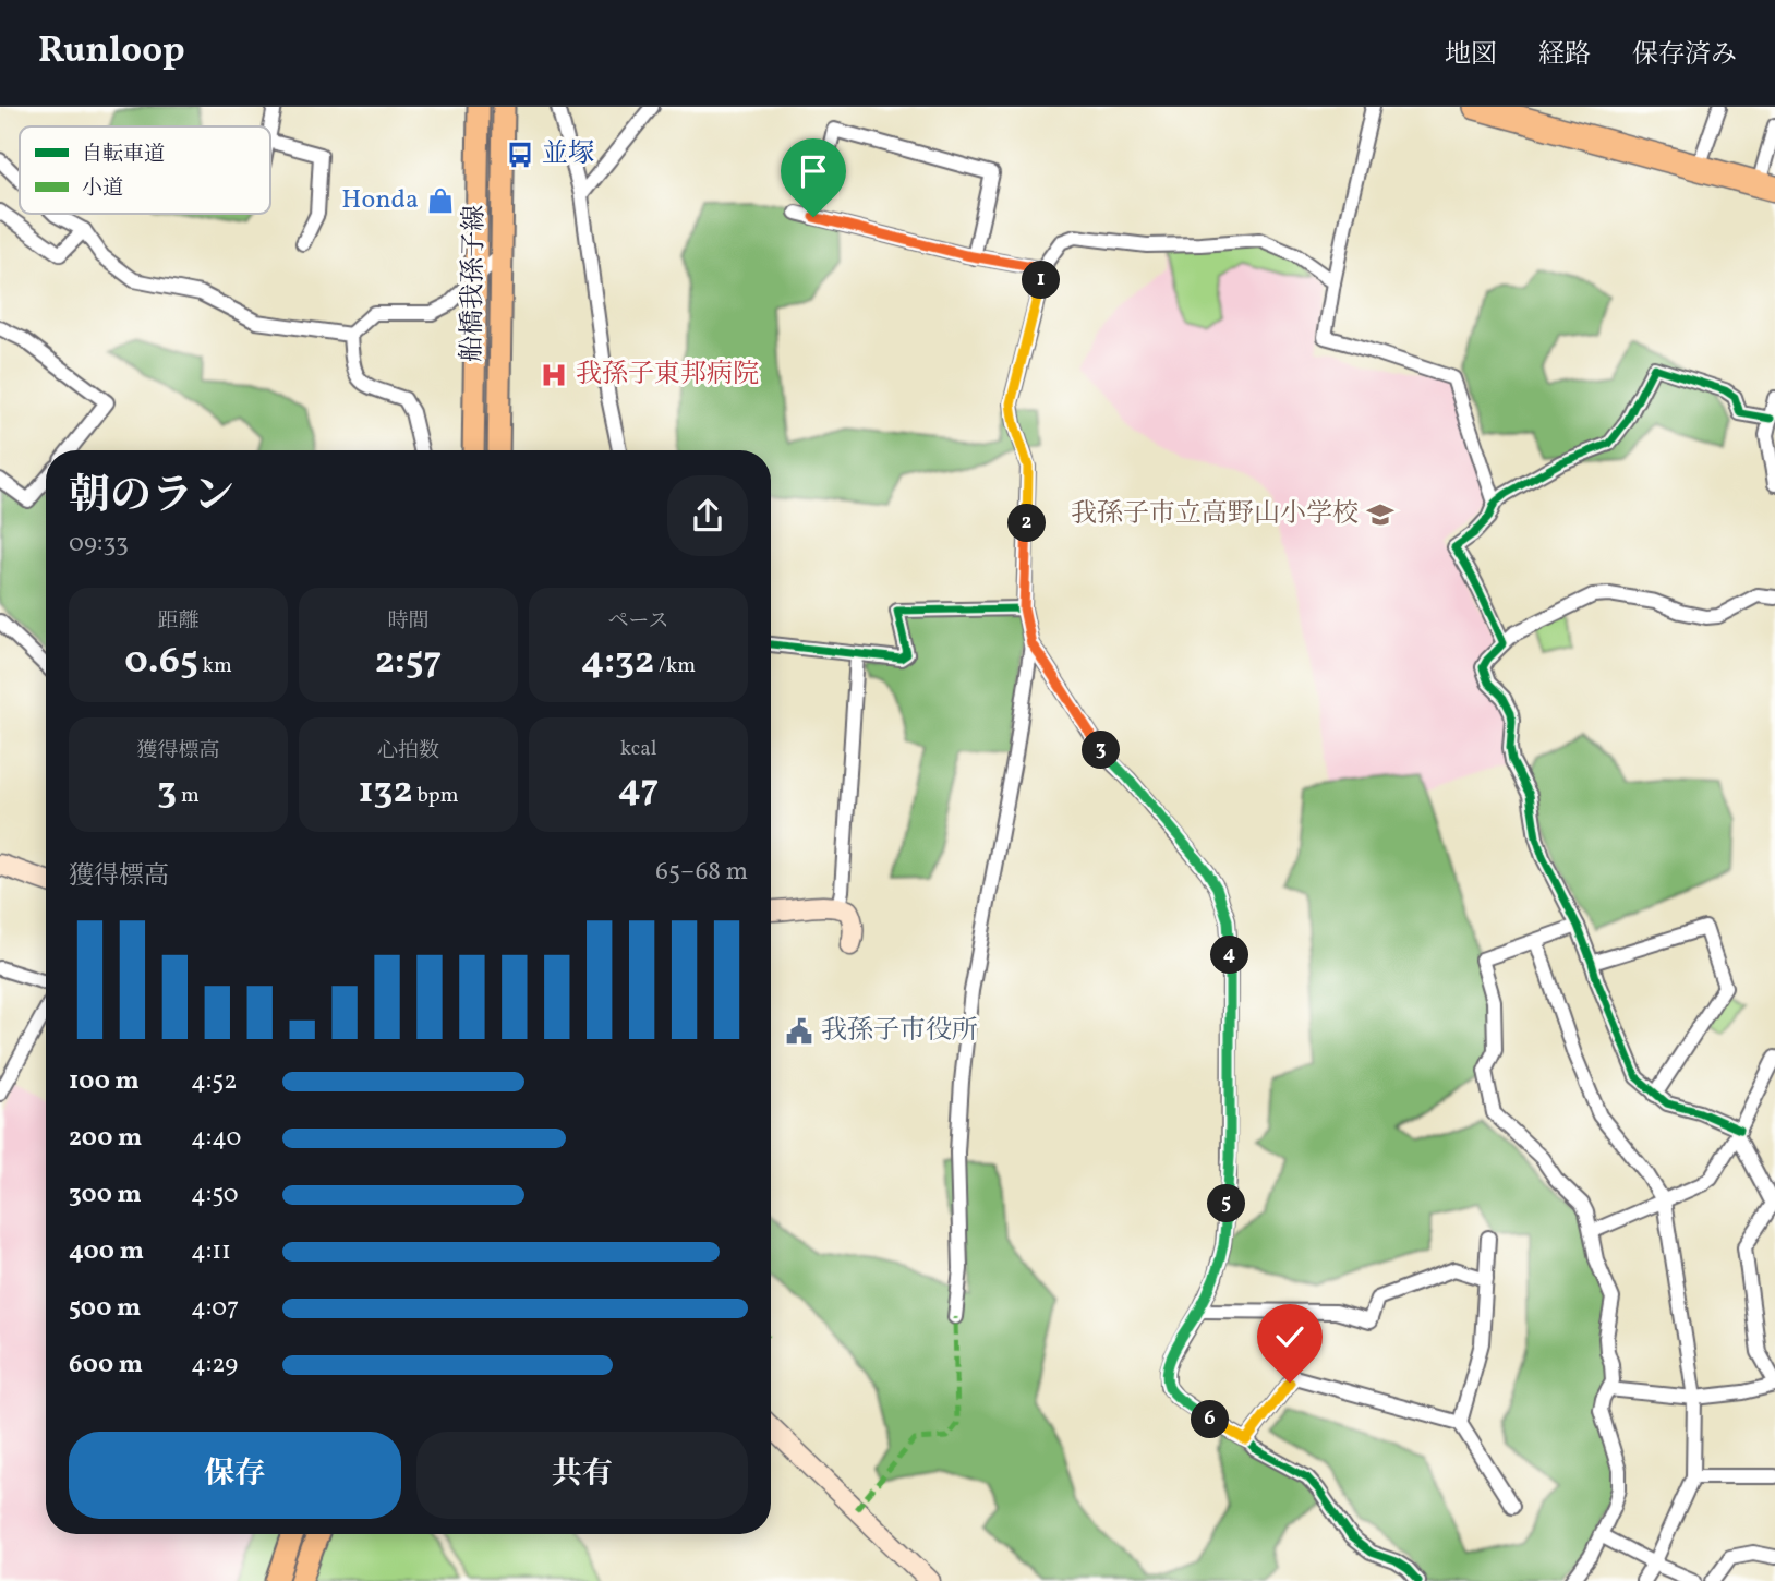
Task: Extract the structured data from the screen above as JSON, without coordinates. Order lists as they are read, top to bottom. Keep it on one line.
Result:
{"streets":{"main road":["船橋我孫子線"]},"places":{"bus stop":["並塚"],"shop":["Honda"],"hospital":["我孫子東邦病院"],"school or university":["我孫子市立高野山小学校"],"public building":["我孫子市役所"]},"legend":["自転車道","小道"],"page":{"header":"Runloop","nav":["地図","経路","保存済み"],"pins":["1","2","3","4","5","6"],"heading":["朝のラン","09:33"],"stats":[["距離","0.65 km"],["時間","2:57"],["ペース","4:32 /km"],["獲得標高","3 m"],["心拍数","132 bpm"],["kcal","47"]],"chart":["獲得標高","65–68 m"],"list":[{"name":"100 m","note":"4:52"},{"name":"200 m","note":"4:40"},{"name":"300 m","note":"4:50"},{"name":"400 m","note":"4:11"},{"name":"500 m","note":"4:07"},{"name":"600 m","note":"4:29"}],"buttons":["保存","共有"]}}
